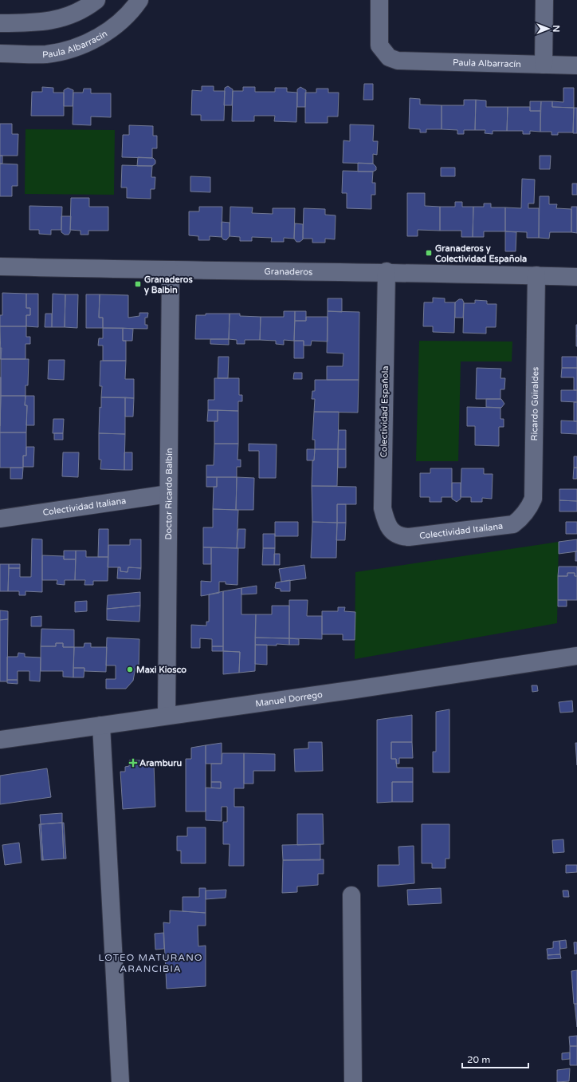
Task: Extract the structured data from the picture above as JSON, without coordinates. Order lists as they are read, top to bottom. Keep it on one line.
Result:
{"streets":{"street":["Paula Albarracín","Granaderos","Ricardo Güiraldes","Colectividad Española","Doctor Ricardo Balbín","Colectividad Italiana","Manuel Dorrego"]},"crossings":[["Granaderos","Ricardo Güiraldes"],["Granaderos","Colectividad Española"],["Granaderos","Doctor Ricardo Balbín"],["Ricardo Güiraldes","Colectividad Italiana"],["Colectividad Española","Colectividad Italiana"],["Doctor Ricardo Balbín","Colectividad Italiana"],["Doctor Ricardo Balbín","Manuel Dorrego"]],"districts":["LOTEO MATURANO ARANCIBIA"],"places":{"transit":["Granaderos y Colectividad Española","Granaderos y Balbin"],"other":["Maxi Kiosco"],"health":["Aramburu"]},"scale_bar":"20 m","north":"right"}
